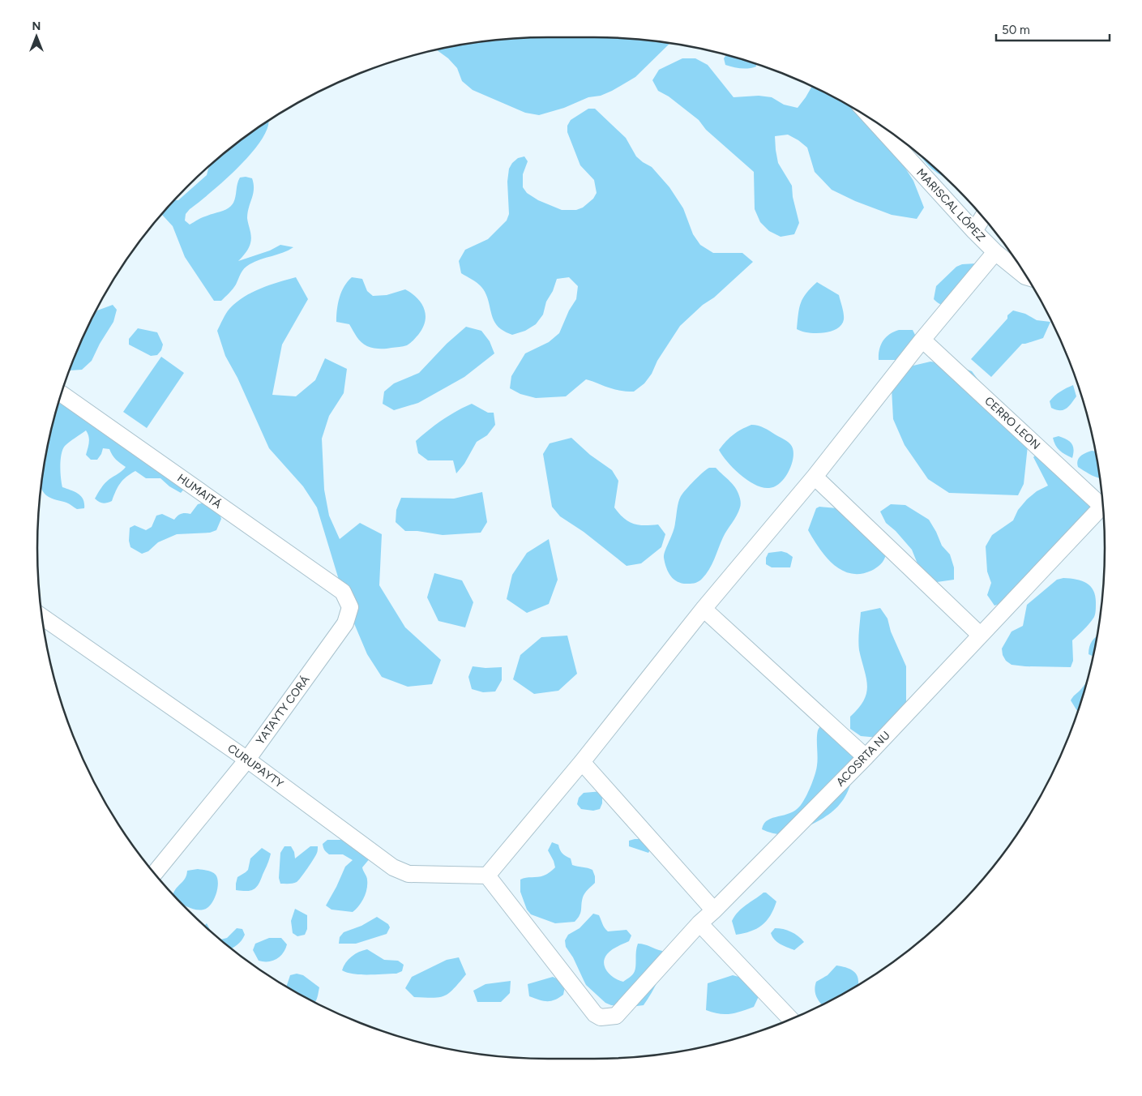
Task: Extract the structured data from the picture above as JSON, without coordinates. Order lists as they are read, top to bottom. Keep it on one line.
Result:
{"streets":{"street":["MARISCAL LÓPEZ","CERRO LEON","HUMAITÁ","YATAYTY CORÁ","ACOSRTA NU","CURUPAYTY"]},"crossings":[["HUMAITÁ","YATAYTY CORÁ"],["YATAYTY CORÁ","CURUPAYTY"],["ACOSRTA NU","CURUPAYTY"]],"scale_bar":"50 m","north":"top"}
